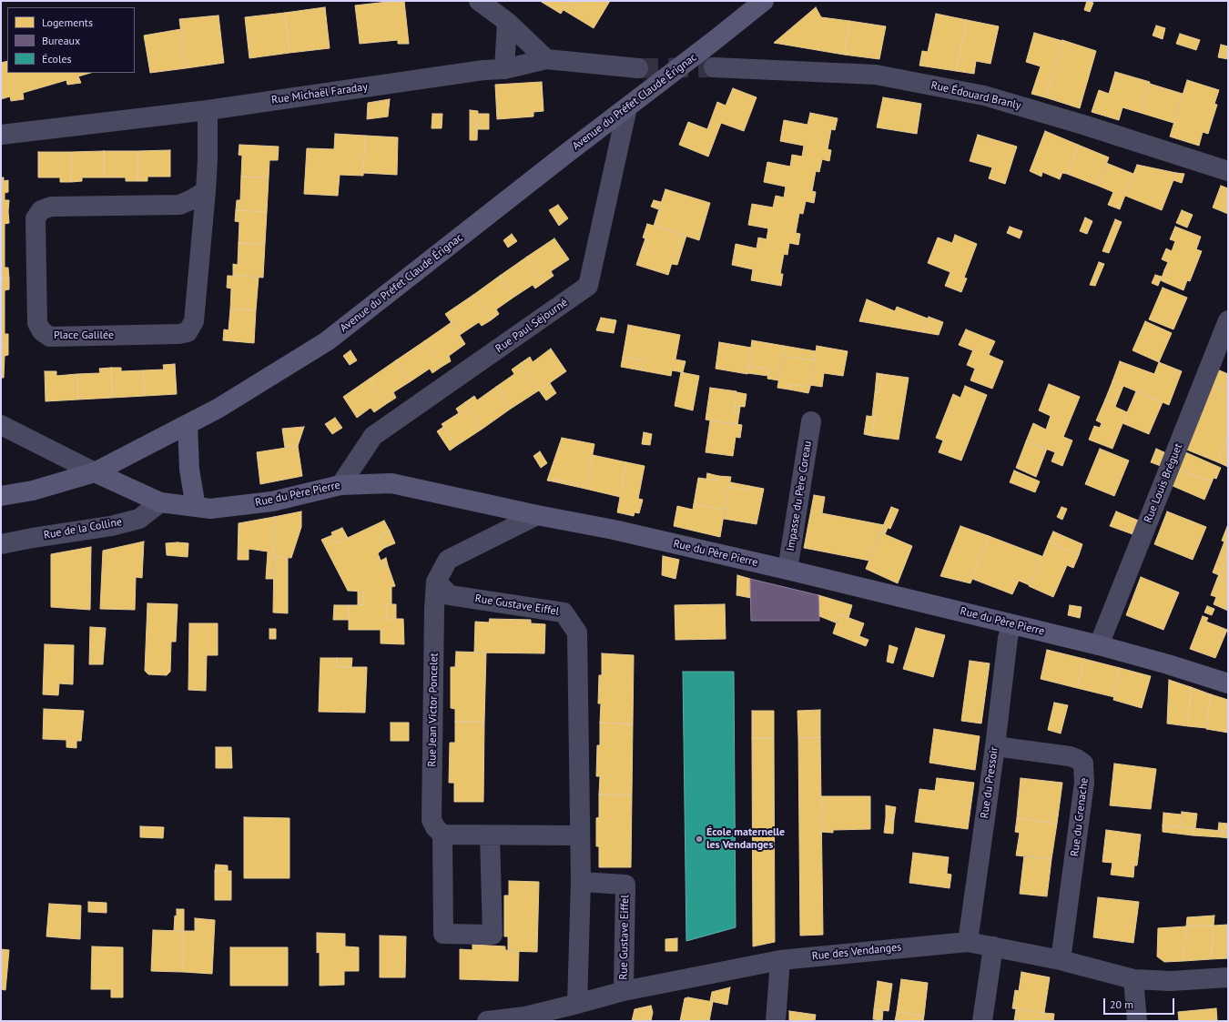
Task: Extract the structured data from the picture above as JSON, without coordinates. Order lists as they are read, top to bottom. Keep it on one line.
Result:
{"streets":{"street":["Rue Michaël Faraday","Rue Édouard Branly","Avenue du Préfet Claude Érignac","Rue Paul Séjourné","Place Galilée","Rue Louis Bréguet","Rue du Père Pierre","Impasse du Père Coreau","Rue de la Colline","Rue Gustave Eiffel","Rue Jean Victor Poncelet","Rue du Pressoir","Rue du Grenache","Rue des Vendanges"]},"crossings":[["Rue Michaël Faraday","Place Galilée"],["Avenue du Préfet Claude Érignac","Rue Paul Séjourné"],["Avenue du Préfet Claude Érignac","Rue du Père Pierre"],["Rue Paul Séjourné","Rue du Père Pierre"],["Rue Louis Bréguet","Rue du Père Pierre"],["Rue du Père Pierre","Impasse du Père Coreau"],["Rue du Père Pierre","Rue de la Colline"],["Rue du Père Pierre","Rue du Pressoir"],["Rue Gustave Eiffel","Rue Jean Victor Poncelet"],["Rue Gustave Eiffel","Rue des Vendanges"],["Rue du Pressoir","Rue du Grenache"],["Rue du Pressoir","Rue des Vendanges"],["Rue du Grenache","Rue des Vendanges"]],"places":["École maternelle les Vendanges"],"legend":["Logements","Bureaux","Écoles"],"scale_bar":"20 m"}
